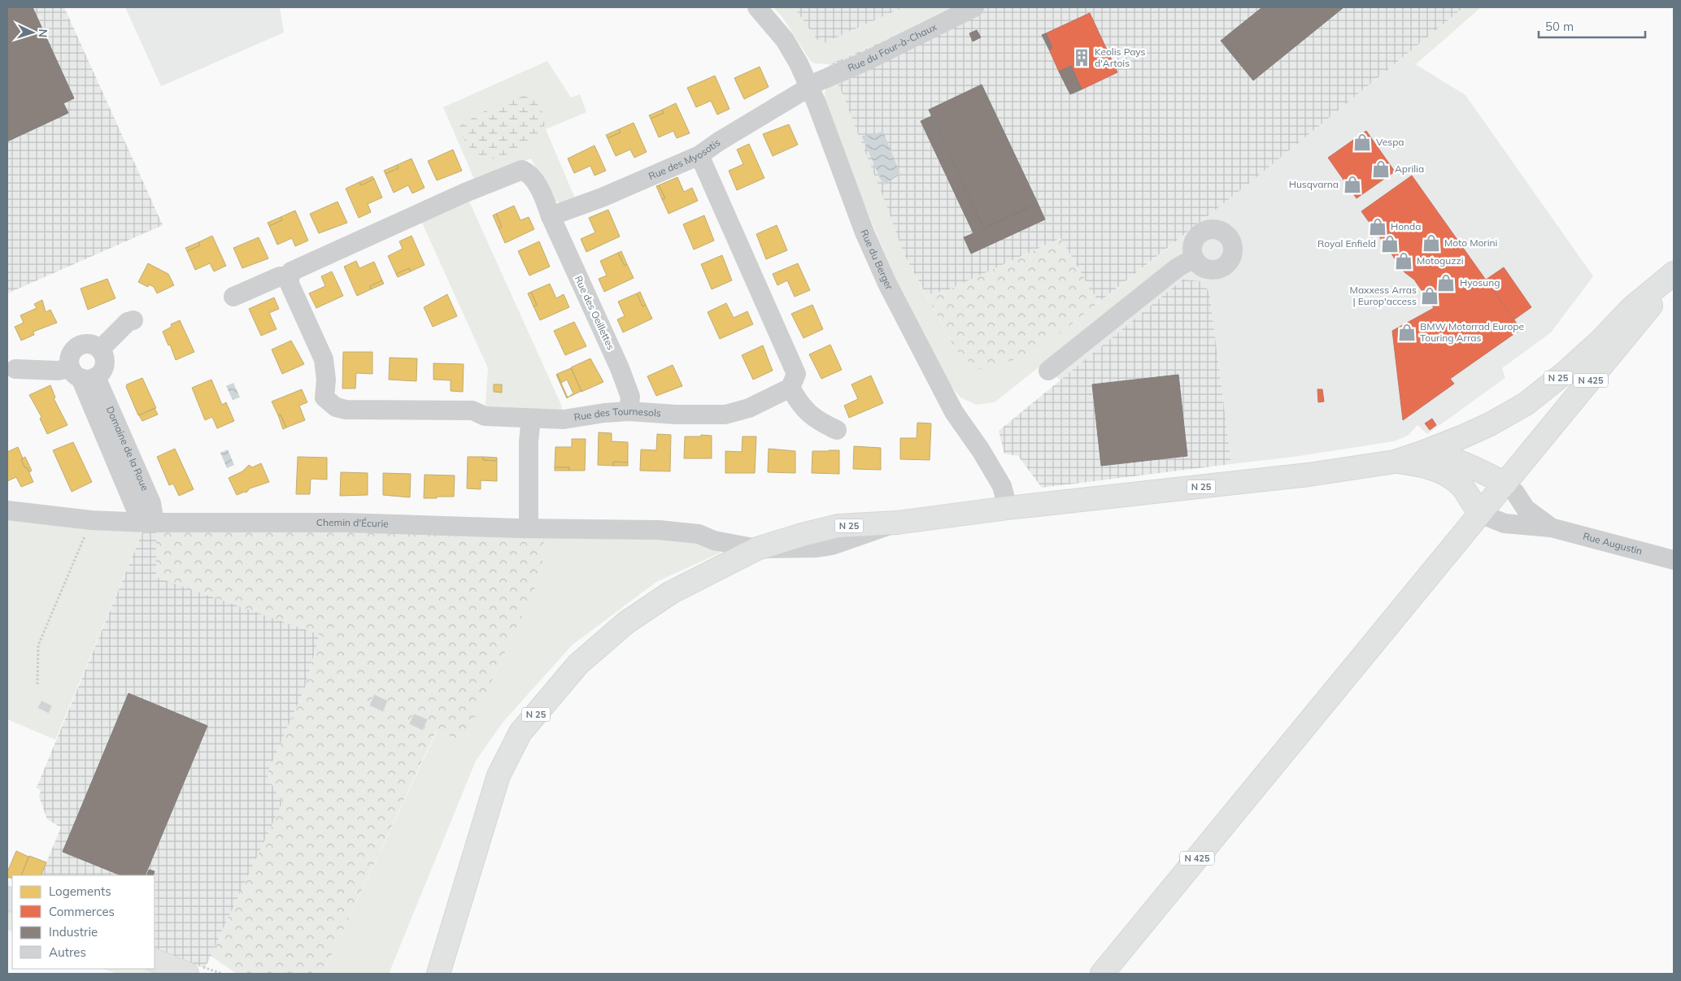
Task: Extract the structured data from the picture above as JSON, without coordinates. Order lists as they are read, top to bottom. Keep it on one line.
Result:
{"streets":{"main road":["N 25","N 425"],"street":["Rue du Four-à-Chaux","Rue des Myosotis","Rue du Berger","Rue des Oeillettes","Rue des Tournesols","Domaine de la Roue","Chemin d'Écurie","Rue Augustin"]},"crossings":[["Rue du Four-à-Chaux","Rue des Myosotis"],["Rue du Four-à-Chaux","Rue du Berger"],["Rue des Myosotis","Rue du Berger"],["Rue des Myosotis","Rue des Oeillettes"],["Rue du Berger","N 25"],["Rue des Oeillettes","Rue des Tournesols"],["N 25","N 425"],["N 25","Chemin d'Écurie"],["Domaine de la Roue","Chemin d'Écurie"]],"places":{"building":["Keolis Pays d'Artois"],"shop":["Vespa","Aprilia","Husqvarna","Honda","Moto Morini","Royal Enfield","Motoguzzi","Hyosung","Maxxess Arras | Europ'access","BMW Motorrad Europe Touring Arras"]},"legend":["Logements","Commerces","Industrie","Autres"],"scale_bar":"50 m","north":"right"}
